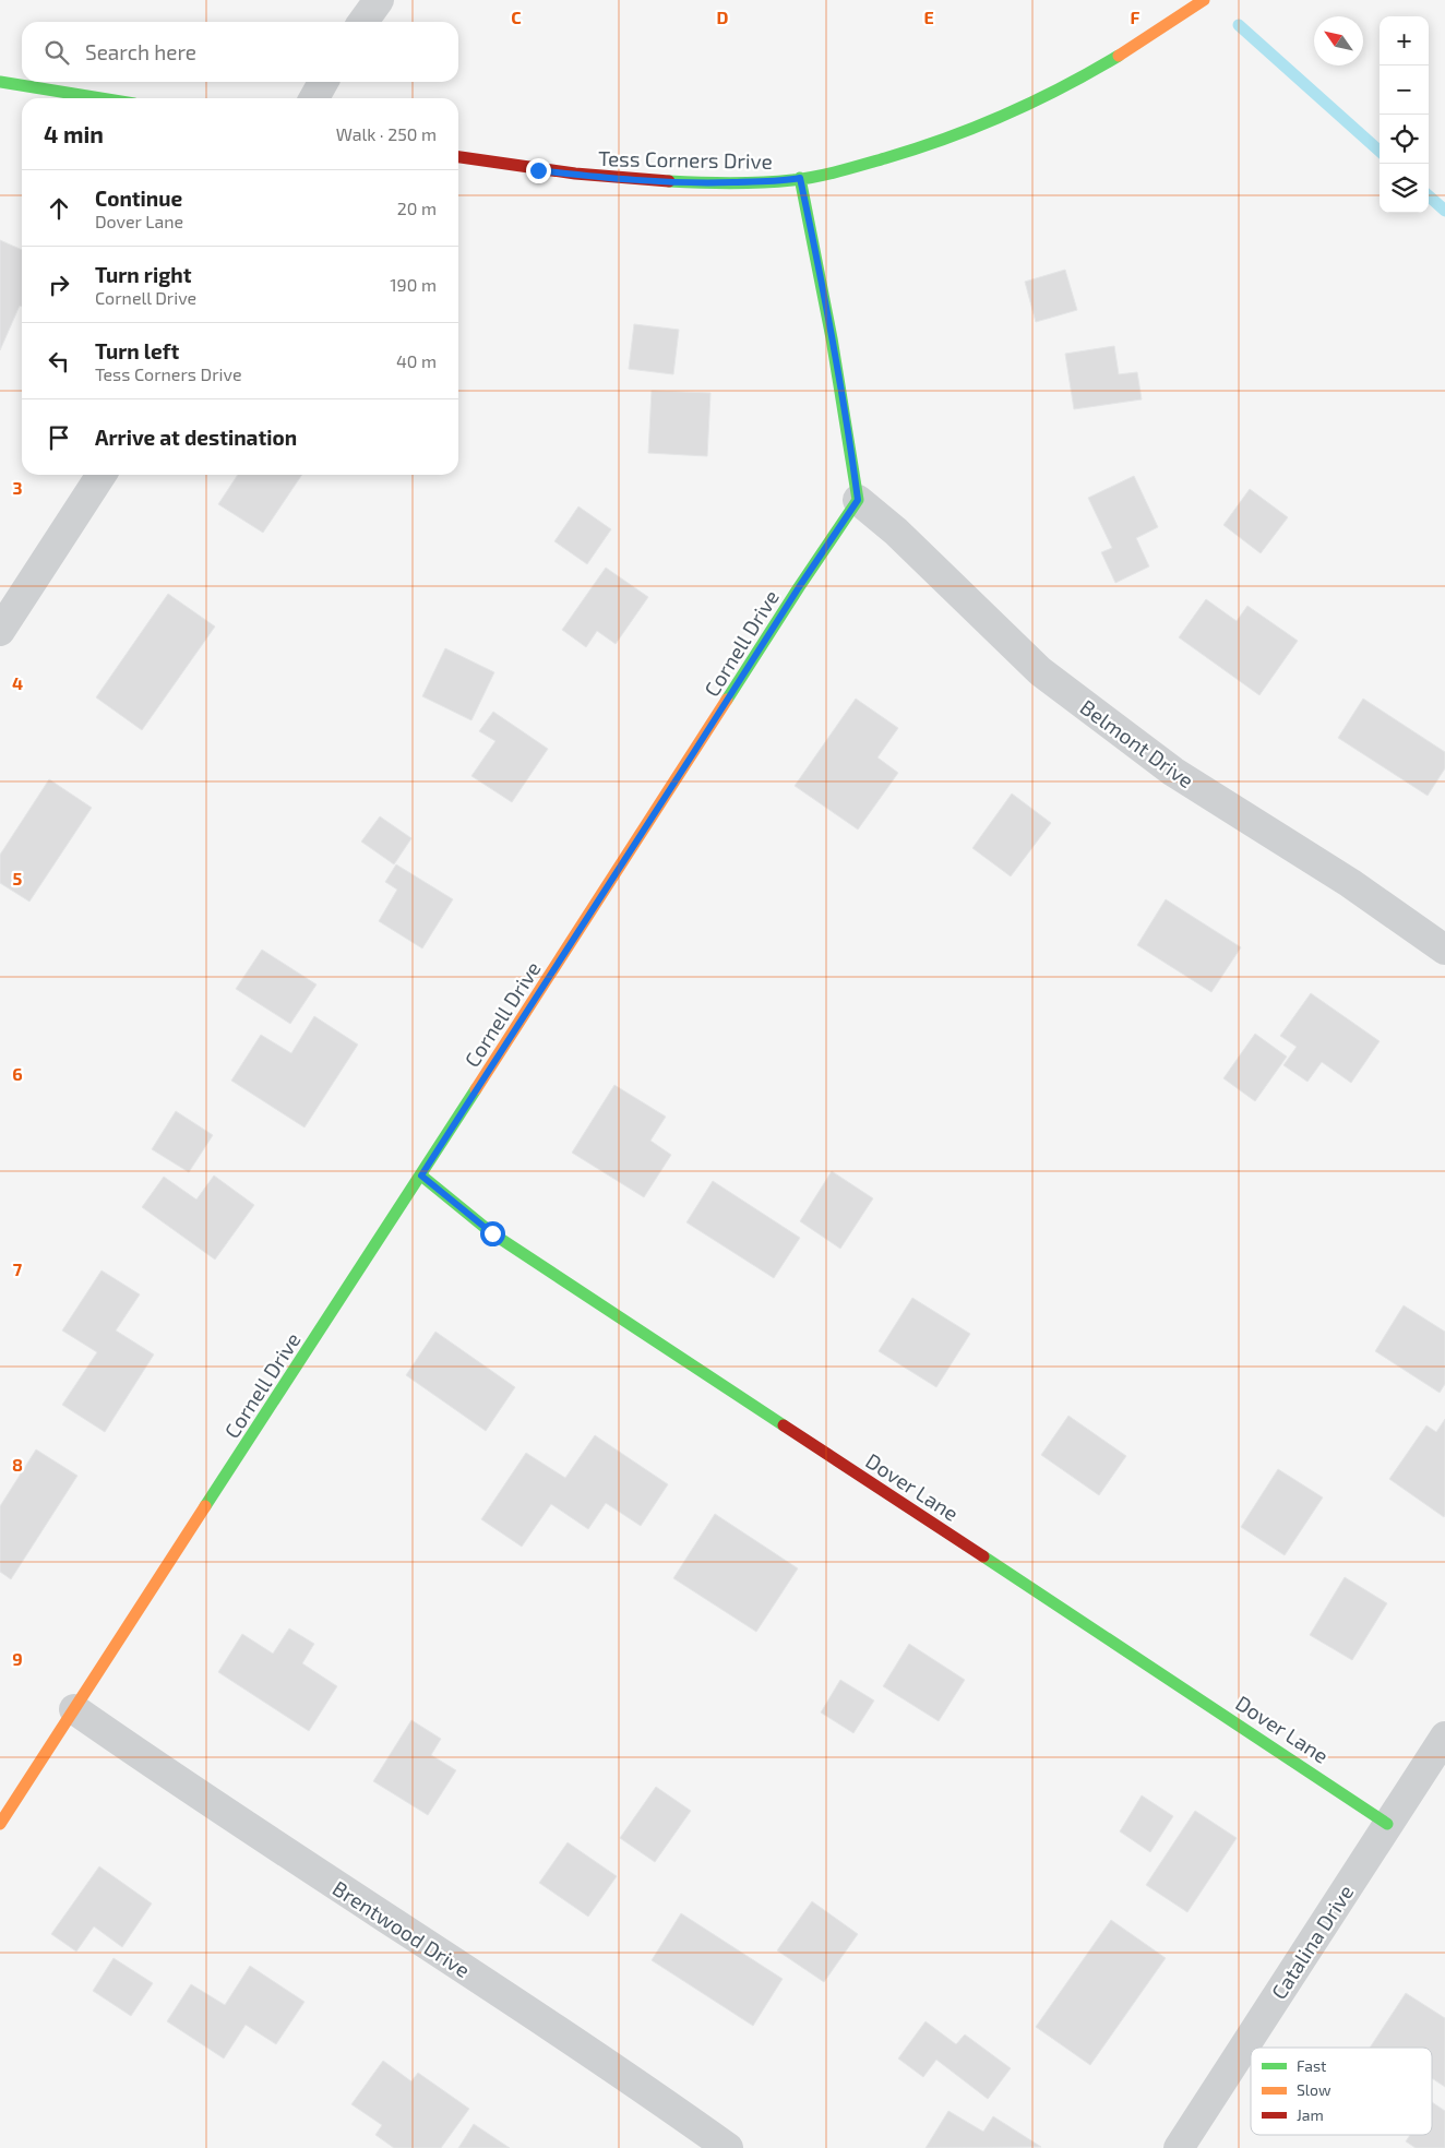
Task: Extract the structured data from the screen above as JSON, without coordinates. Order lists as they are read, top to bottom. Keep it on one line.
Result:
{"streets":{"street":["Tess Corners Drive","Cornell Drive","Belmont Drive","Dover Lane","Brentwood Drive","Catalina Drive"]},"crossings":[["Cornell Drive","Belmont Drive"],["Cornell Drive","Dover Lane"],["Cornell Drive","Brentwood Drive"],["Dover Lane","Catalina Drive"]],"legend":["Fast","Slow","Jam"],"north":"top left","page":{"map_buttons":["+","−"],"search":"Search here","heading":["4 min","Walk · 250 m"],"list":[["Continue","Dover Lane","20 m"],["Turn right","Cornell Drive","190 m"],["Turn left","Tess Corners Drive","40 m"],"Arrive at destination"]},"grid":{"columns":["C","D","E","F"],"rows":["3","4","5","6","7","8","9"]}}
